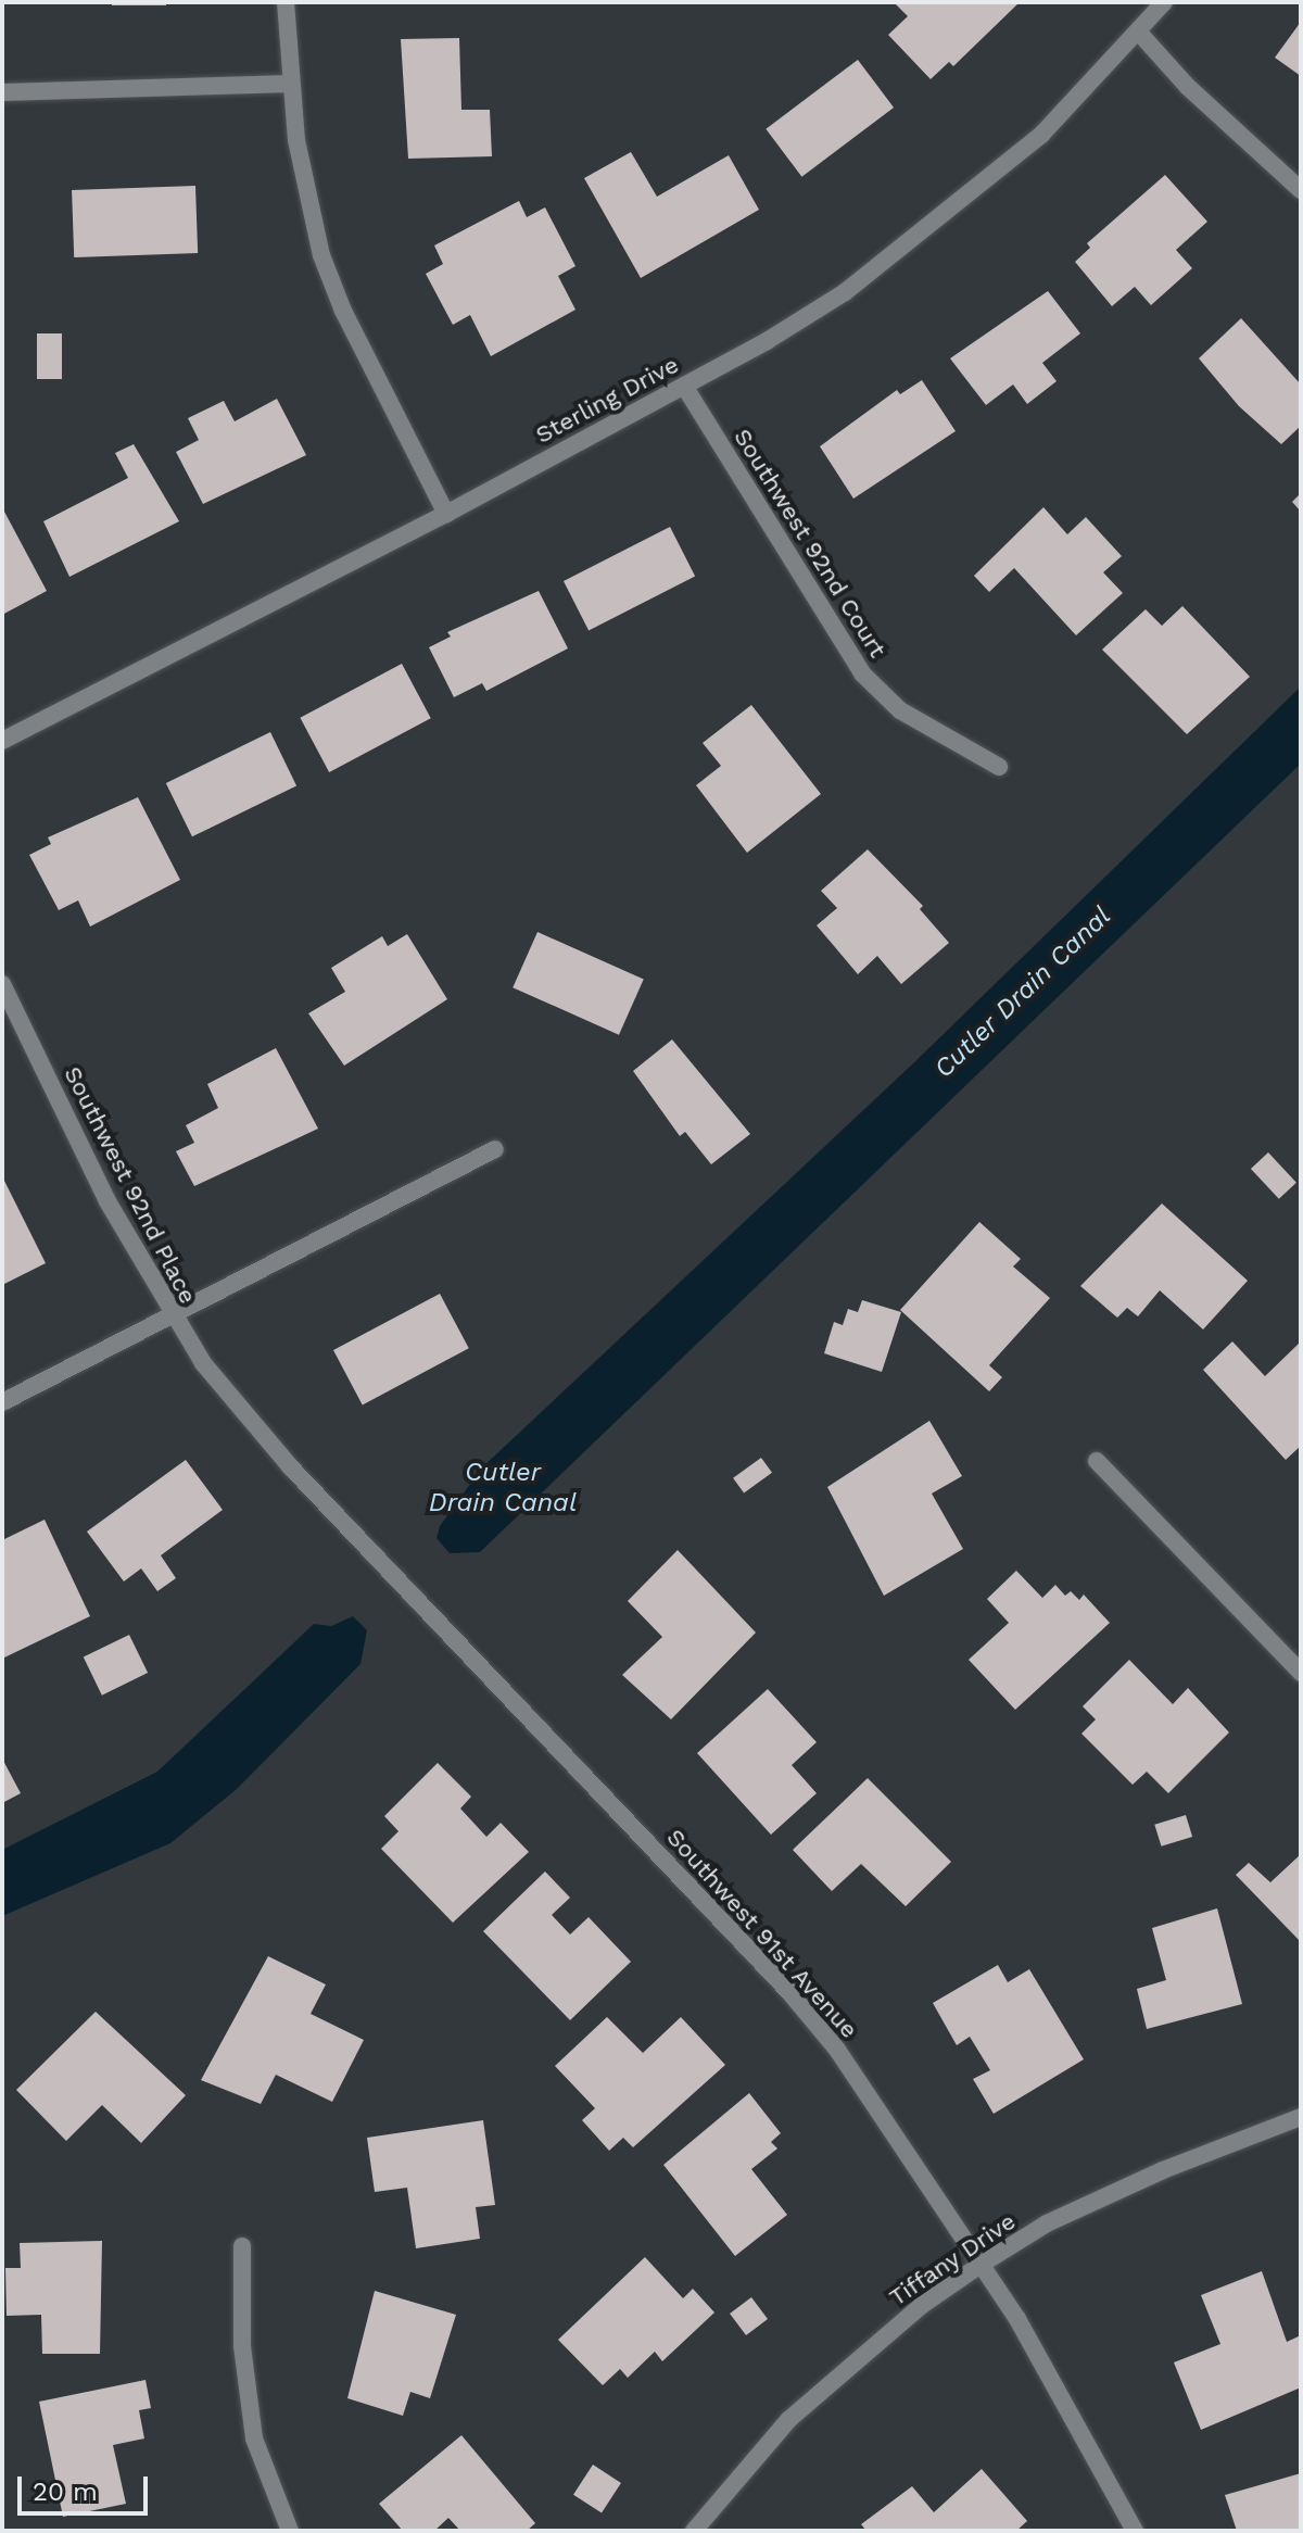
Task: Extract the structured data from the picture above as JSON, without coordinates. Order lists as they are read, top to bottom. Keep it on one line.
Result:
{"streets":{"street":["Sterling Drive","Southwest 92nd Court","Southwest 92nd Place","Southwest 91st Avenue","Tiffany Drive"]},"crossings":[["Sterling Drive","Southwest 92nd Court"],["Southwest 92nd Place","Southwest 91st Avenue"],["Southwest 91st Avenue","Tiffany Drive"]],"water":["Cutler Drain Canal"],"scale_bar":"20 m"}
